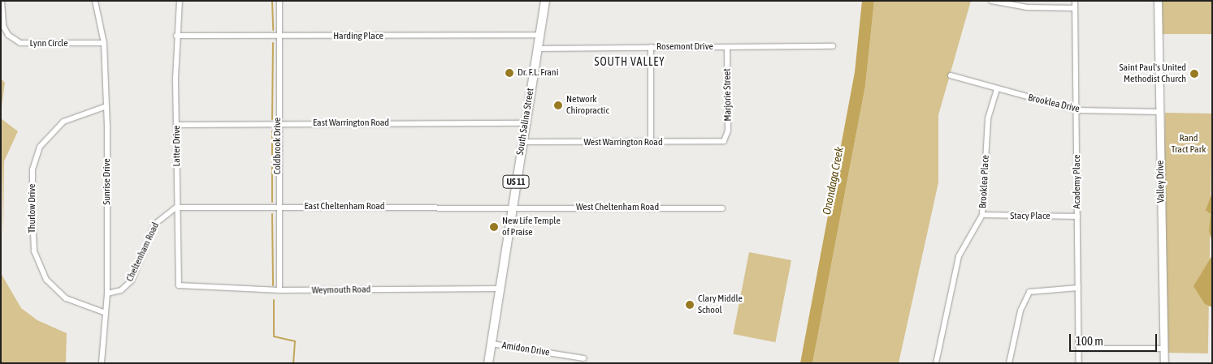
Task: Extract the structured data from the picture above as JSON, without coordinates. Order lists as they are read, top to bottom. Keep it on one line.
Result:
{"streets":{"main road":["South Salina Street","US 11","Valley Drive"],"street":["Harding Place","Lynn Circle","Rosemont Drive","Marjorie Street","Brooklea Drive","East Warrington Road","West Warrington Road","Latter Drive","Coldbrook Drive","Sunrise Drive","Brooklea Place","Academy Place","East Cheltenham Road","West Cheltenham Road","Thurlow Drive","Stacy Place","Cheltenham Road","Weymouth Road","Amidon Drive"]},"crossings":[["Harding Place","South Salina Street"],["Harding Place","Latter Drive"],["Harding Place","Coldbrook Drive"],["Lynn Circle","Sunrise Drive"],["Rosemont Drive","Marjorie Street"],["Rosemont Drive","South Salina Street"],["Marjorie Street","West Warrington Road"],["Brooklea Drive","Brooklea Place"],["Brooklea Drive","Academy Place"],["Brooklea Drive","Valley Drive"],["South Salina Street","East Warrington Road"],["South Salina Street","West Warrington Road"],["South Salina Street","East Cheltenham Road"],["South Salina Street","West Cheltenham Road"],["South Salina Street","Weymouth Road"],["South Salina Street","Amidon Drive"],["East Warrington Road","Latter Drive"],["East Warrington Road","Coldbrook Drive"],["Latter Drive","East Cheltenham Road"],["Latter Drive","Cheltenham Road"],["Latter Drive","Weymouth Road"],["Coldbrook Drive","East Cheltenham Road"],["Coldbrook Drive","Weymouth Road"],["Sunrise Drive","Thurlow Drive"],["Sunrise Drive","Cheltenham Road"],["Brooklea Place","Stacy Place"],["Academy Place","Stacy Place"],["East Cheltenham Road","West Cheltenham Road"],["East Cheltenham Road","Cheltenham Road"]],"districts":["SOUTH VALLEY"],"water":["Onondaga Creek"],"parks":["Rand Tract Park"],"places":["Dr. F.L. Frani","Saint Paul's United Methodist Church","Network Chiropractic","New Life Temple of Praise","Clary Middle School"],"scale_bar":"100 m"}
